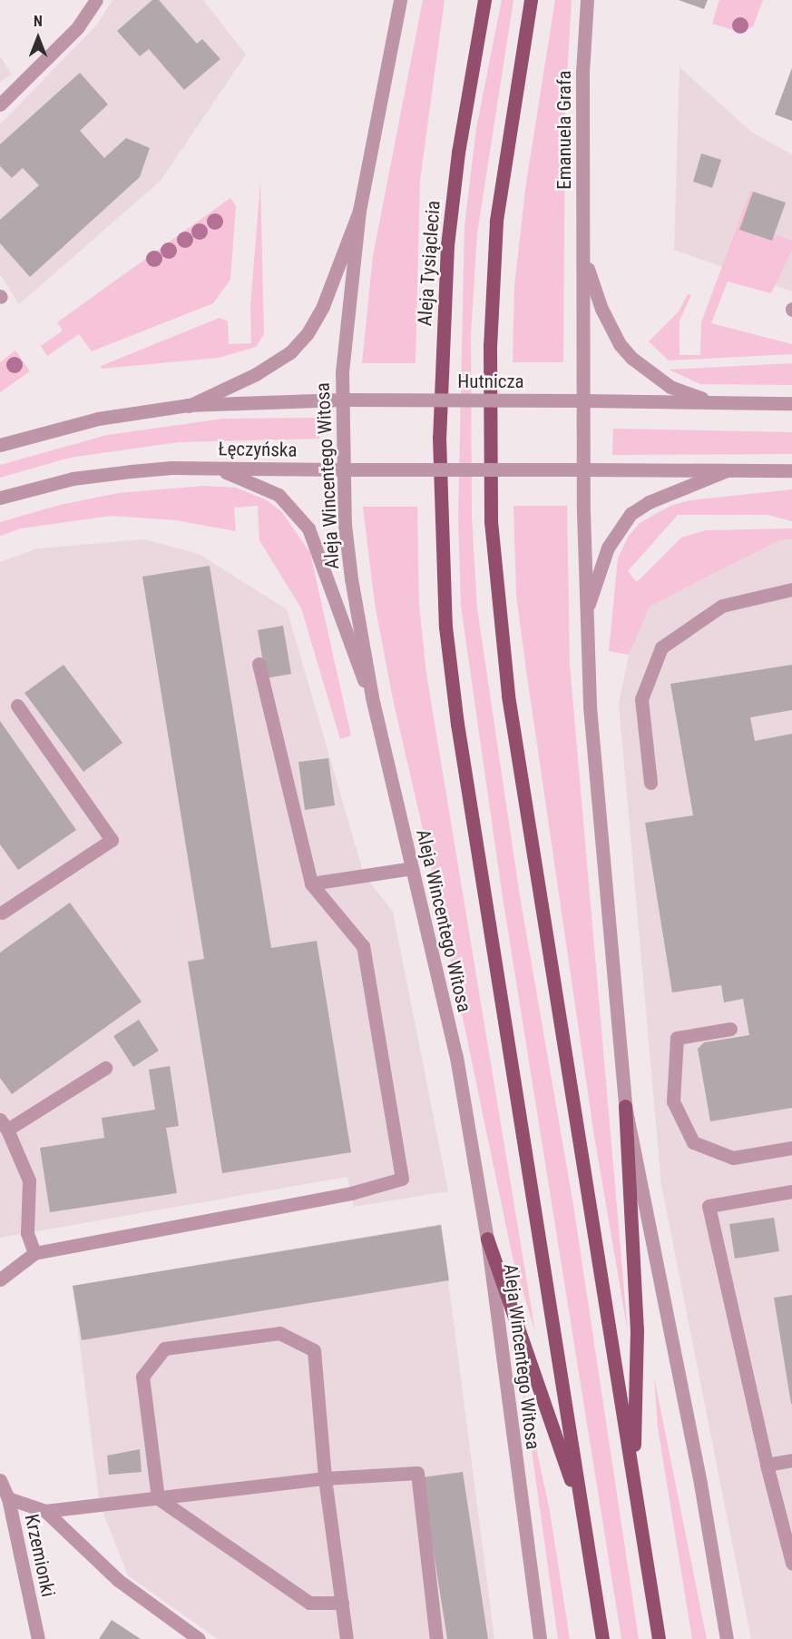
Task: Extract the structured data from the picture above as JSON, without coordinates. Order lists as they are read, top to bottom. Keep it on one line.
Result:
{"streets":{"main road":["Aleja Tysiąclecia","Aleja Wincentego Witosa"],"street":["Emanuela Grafa","Hutnicza","Łęczyńska","Krzemionki"]},"crossings":[["Emanuela Grafa","Hutnicza"],["Aleja Tysiąclecia","Aleja Wincentego Witosa"],["Hutnicza","Aleja Wincentego Witosa"],["Łęczyńska","Aleja Wincentego Witosa"]],"north":"top"}
